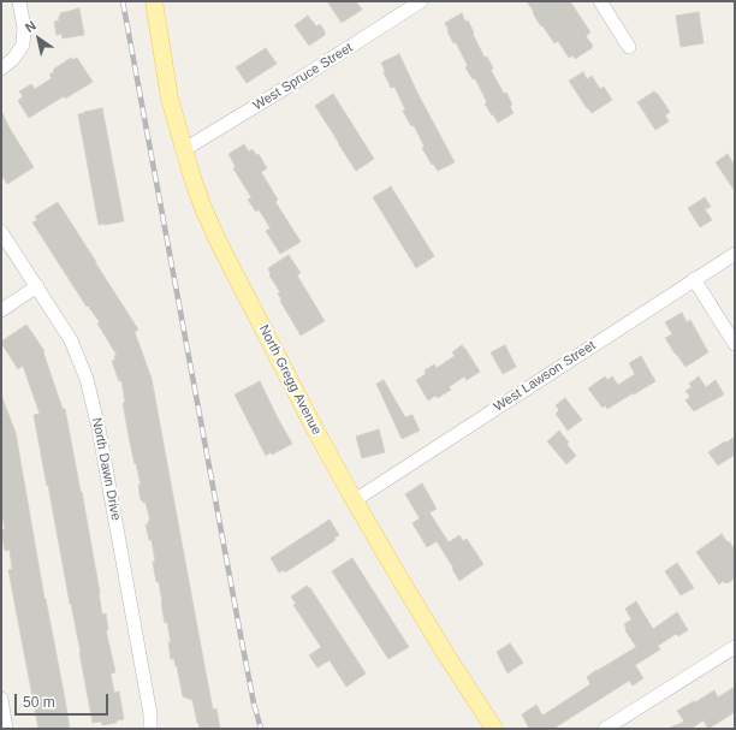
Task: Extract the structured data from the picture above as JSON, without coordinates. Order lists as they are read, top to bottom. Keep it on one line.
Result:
{"streets":{"main road":["North Gregg Avenue"],"street":["West Spruce Street","West Lawson Street","North Dawn Drive"]},"crossings":[["West Spruce Street","North Gregg Avenue"],["West Lawson Street","North Gregg Avenue"]],"scale_bar":"50 m","north":"top left"}
